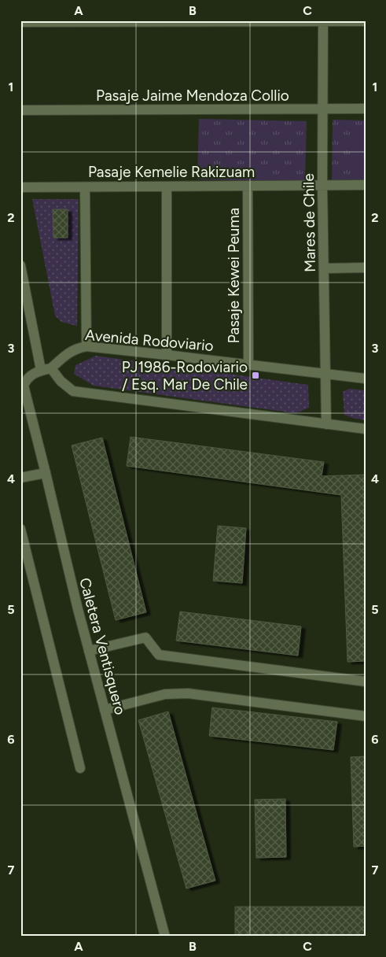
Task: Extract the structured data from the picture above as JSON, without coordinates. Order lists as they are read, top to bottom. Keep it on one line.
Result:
{"streets":{"street":["Pasaje Jaime Mendoza Collio","Pasaje Kemelie Rakizuam","Mares de Chile","Pasaje Kewei Peuma","Avenida Rodoviario","Caletera Ventisquero"]},"crossings":[["Pasaje Jaime Mendoza Collio","Mares de Chile"],["Pasaje Kemelie Rakizuam","Mares de Chile"],["Pasaje Kemelie Rakizuam","Pasaje Kewei Peuma"],["Mares de Chile","Avenida Rodoviario"],["Pasaje Kewei Peuma","Avenida Rodoviario"],["Avenida Rodoviario","Caletera Ventisquero"]],"places":{"transit":["PJ1986-Rodoviario / Esq. Mar De Chile"]},"grid":{"columns":["A","B","C"],"rows":["1","2","3","4","5","6","7"]}}
